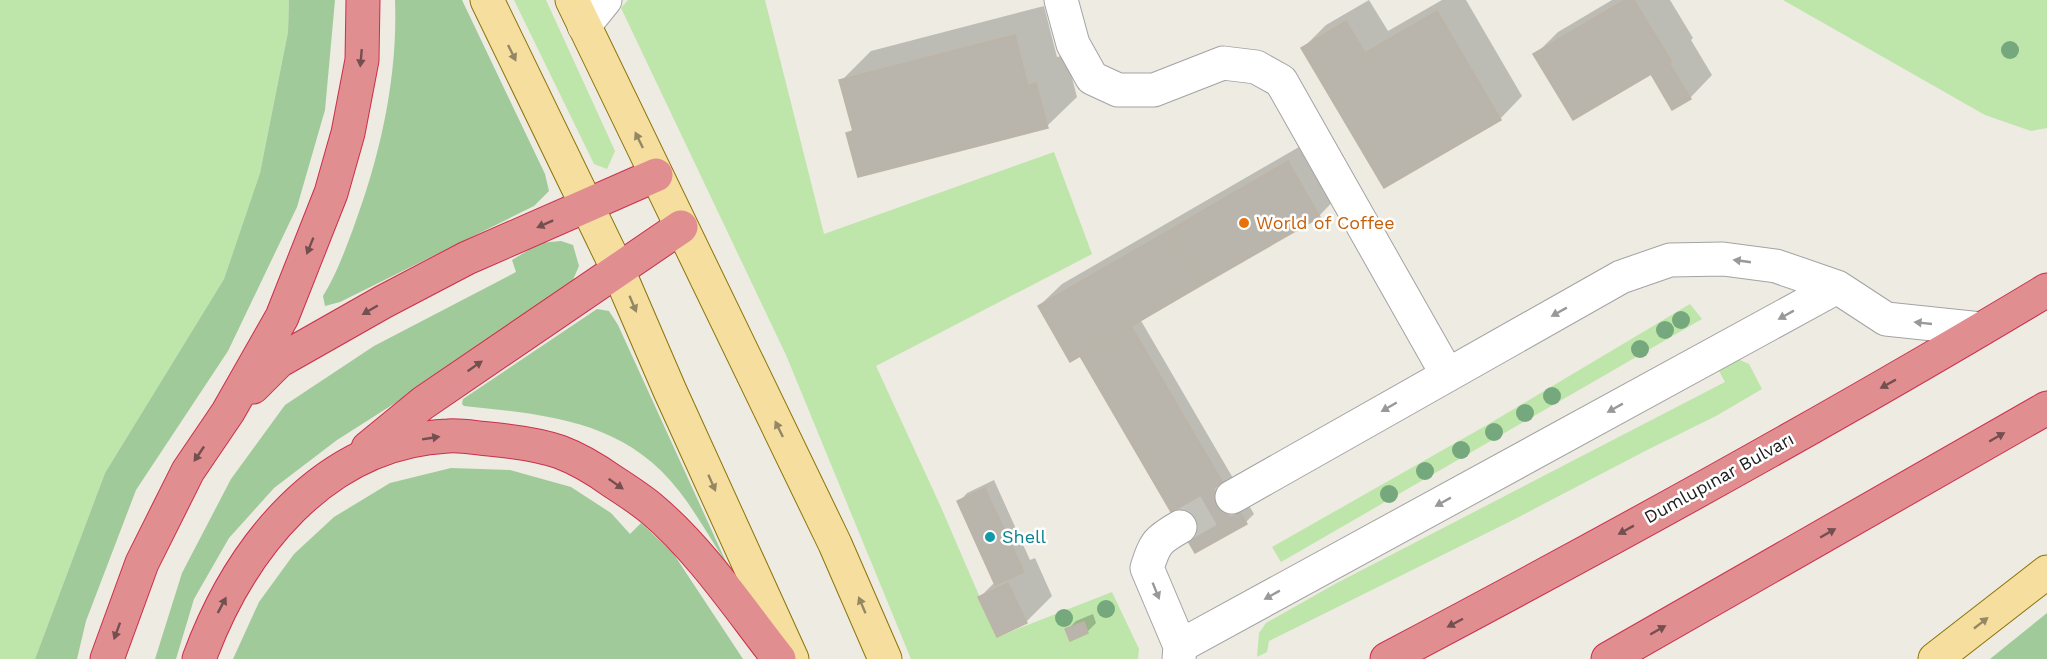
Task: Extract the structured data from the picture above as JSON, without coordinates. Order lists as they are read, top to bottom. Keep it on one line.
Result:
{"streets":{"highway":["Dumlupınar Bulvarı"]},"places":["World of Coffee","Shell"]}
